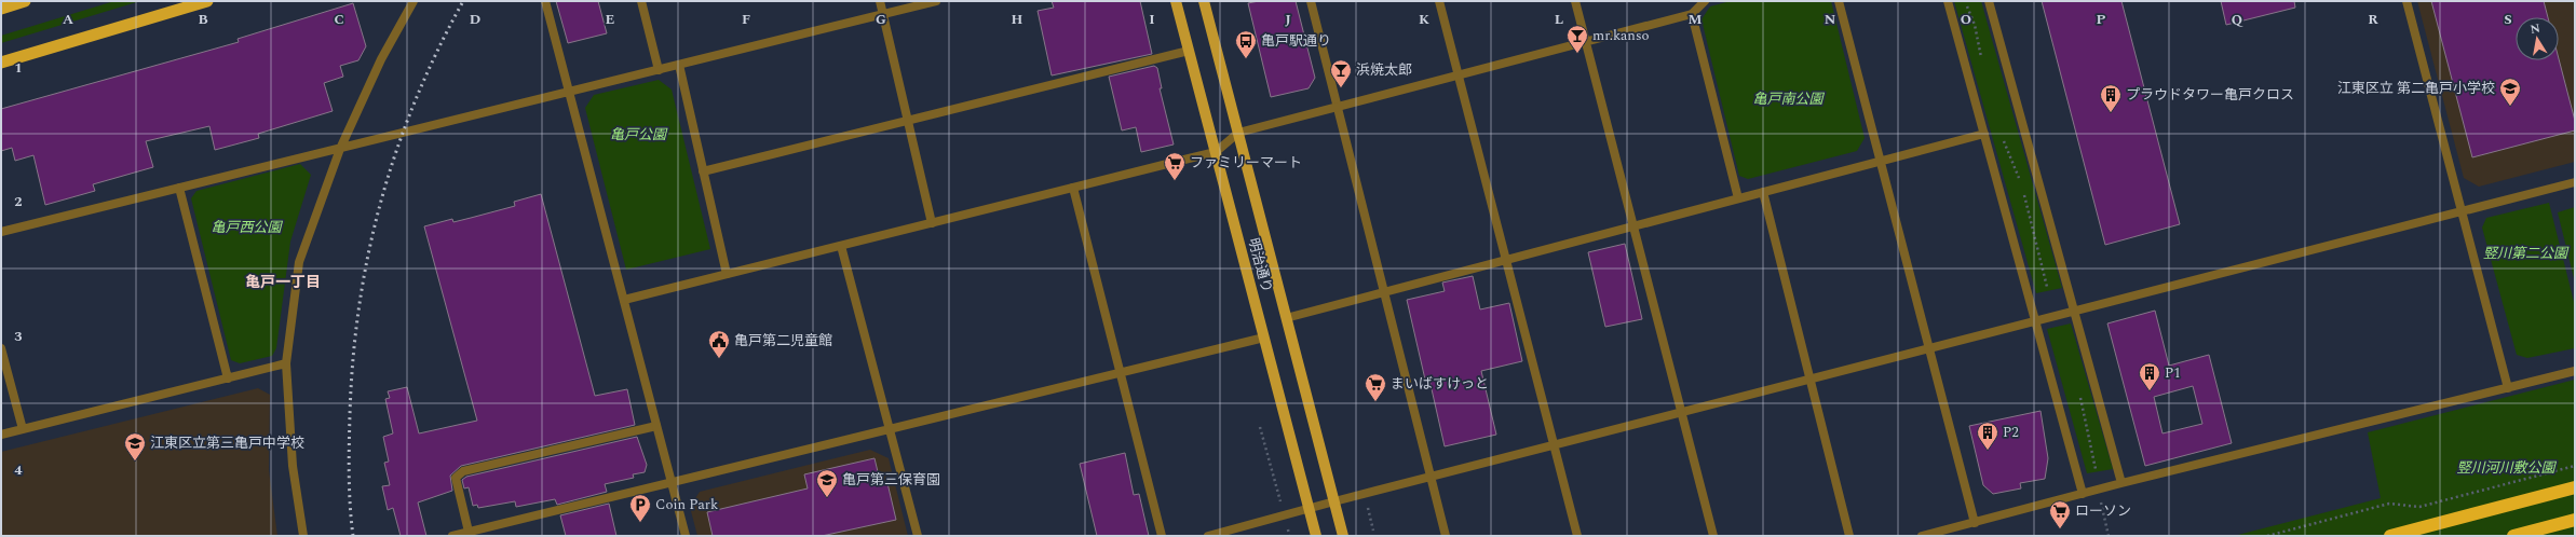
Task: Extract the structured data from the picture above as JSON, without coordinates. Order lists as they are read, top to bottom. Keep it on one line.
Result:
{"streets":{"main road":["明治通り"]},"districts":["亀戸一丁目"],"parks":["亀戸南公園","亀戸公園","亀戸西公園","竪川第二公園","竪川河川敷公園"],"places":{"bar":["mr.kanso","浜焼太郎"],"bus stop":["亀戸駅通り"],"school or university":["江東区立 第二亀戸小学校","江東区立第三亀戸中学校","亀戸第三保育園"],"building":["プラウドタワー亀戸クロス","P1","P2"],"supermarket":["ファミリーマート","まいばすけっと","ローソン"],"public building":["亀戸第二児童館"],"parking":["Coin Park"]},"north":"top","grid":{"columns":["A","B","C","D","E","F","G","H","I","J","K","L","M","N","O","P","Q","R","S"],"rows":["1","2","3","4"]}}
